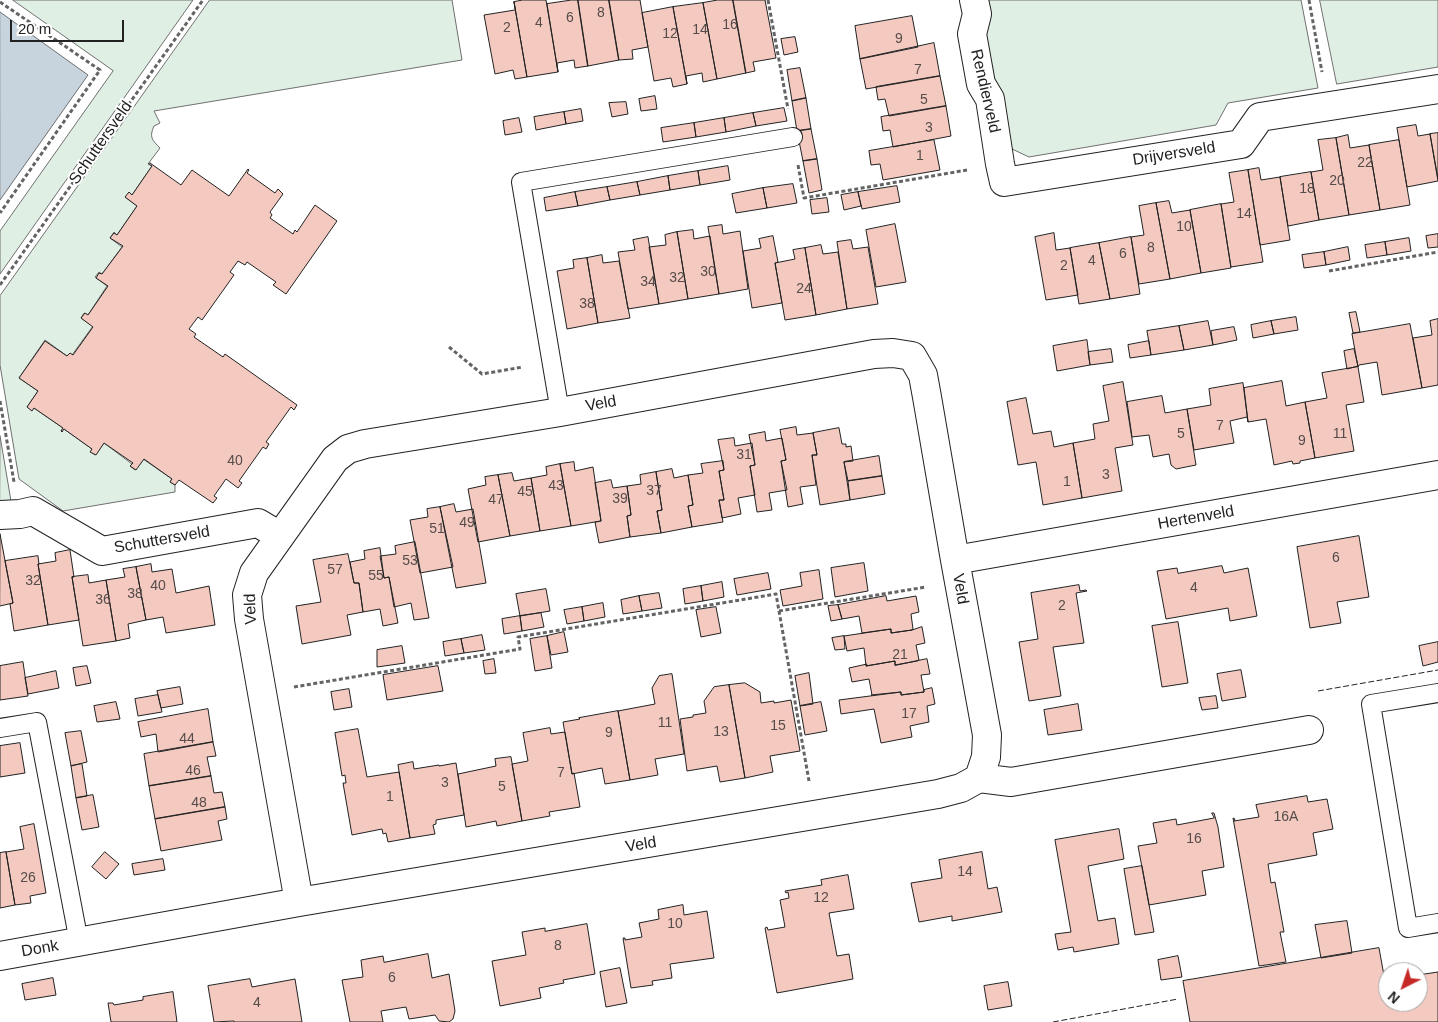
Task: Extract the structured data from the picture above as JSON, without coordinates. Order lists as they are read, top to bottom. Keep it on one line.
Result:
{"streets":{"street":["Rendierveld","Schuttersveld","Drijversveld","Veld","Hertenveld","Donk"]},"crossings":[["Rendierveld","Drijversveld"],["Schuttersveld","Veld"],["Veld","Hertenveld"],["Veld","Donk"]],"house_numbers":["8","6","4","16","2","14","12","9","7","5","3","1","22","20","18","14","10","8","6","4","2","30","32","34","24","38","7","5","11","9","31","40","3","1","43","37","45","39","47","49","51","6","53","57","55","32","40","4","38","36","2","21","17","11","15","13","9","44","46","7","3","5","1","48","16A","16","14","26","12","10","8","6","4"],"scale_bar":"20 m","north":"bottom left"}
